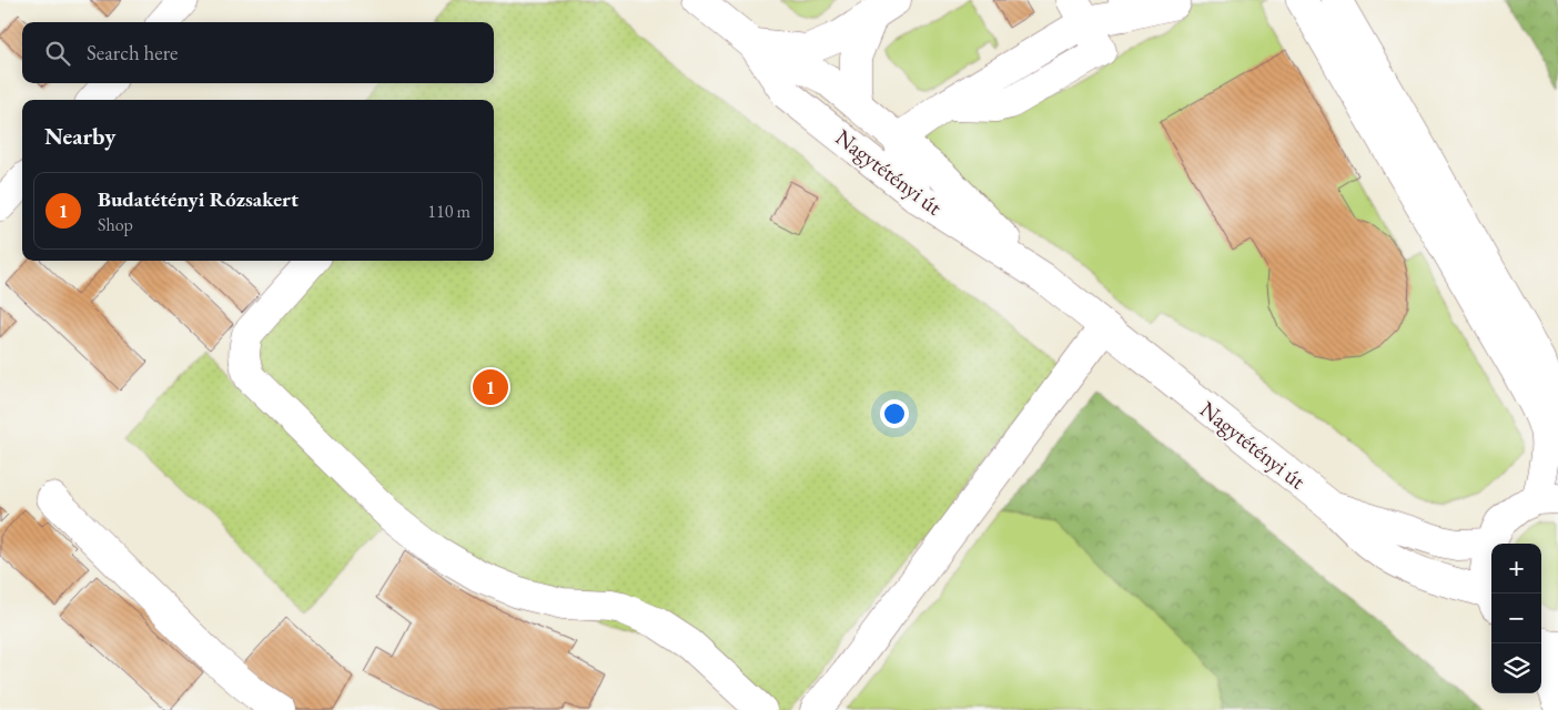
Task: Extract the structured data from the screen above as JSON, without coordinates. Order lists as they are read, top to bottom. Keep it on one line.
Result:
{"streets":{"main road":["Nagytétényi út"]},"page":{"search":"Search here","heading":"Nearby","list":[{"mark":"1","name":"Budatétényi Rózsakert","note":"Shop","value":"110 m"}],"pins":"1","map_buttons":["+","−"]}}
